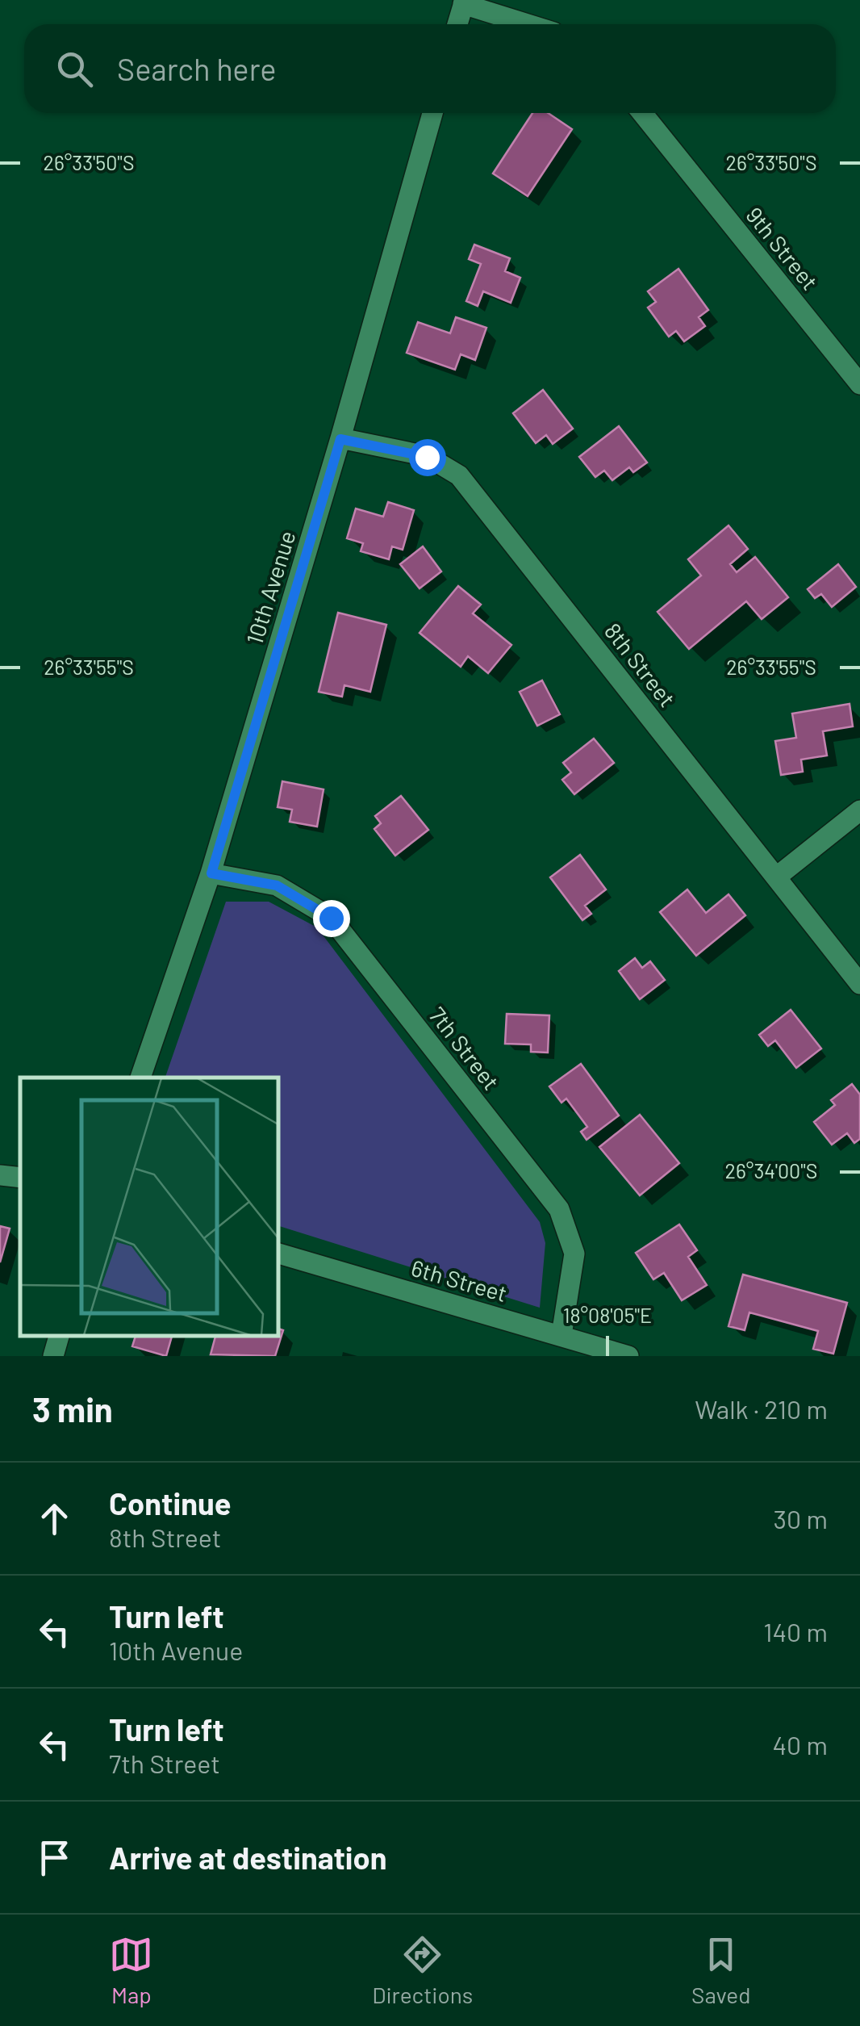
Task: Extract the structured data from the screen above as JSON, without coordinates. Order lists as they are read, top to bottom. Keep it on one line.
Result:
{"streets":{"street":["9th Street","10th Avenue","8th Street","7th Street","6th Street"]},"crossings":[["10th Avenue","8th Street"],["10th Avenue","7th Street"],["7th Street","6th Street"]],"page":{"search":"Search here","heading":["3 min","Walk · 210 m"],"list":[["Continue","8th Street","30 m"],["Turn left","10th Avenue","140 m"],["Turn left","7th Street","40 m"],"Arrive at destination"],"nav":["Map","Directions","Saved"]},"coordinates":["26°33'50\"S","26°33'55\"S","26°34'00\"S","18°08'05\"E"]}
